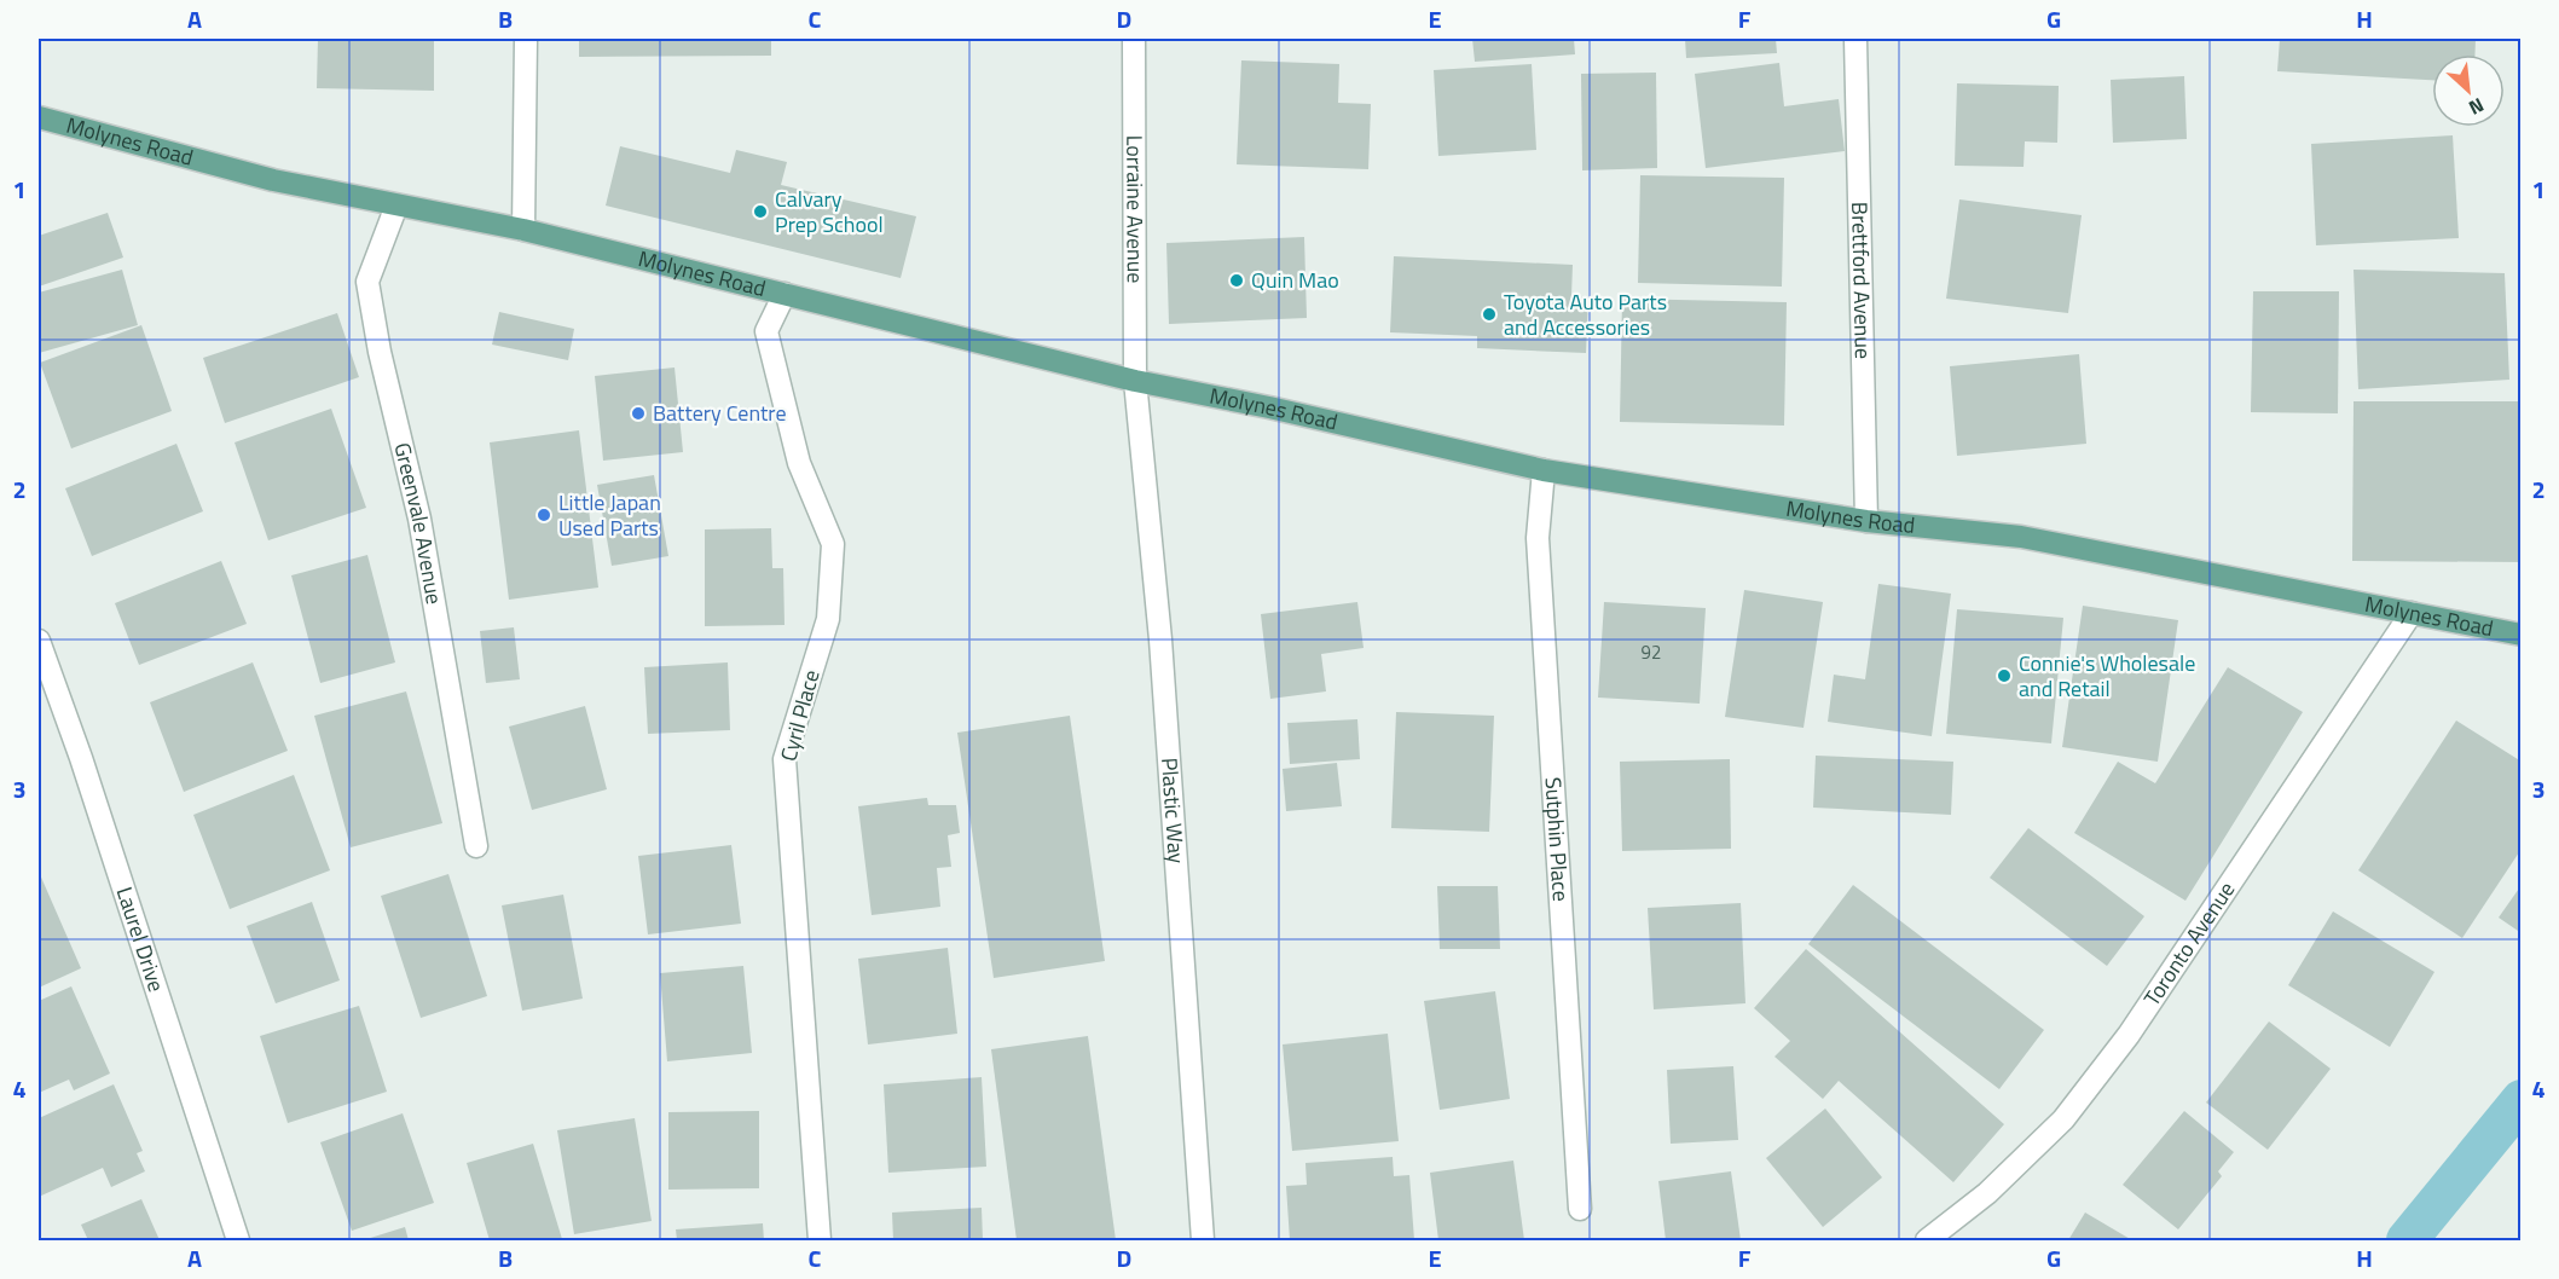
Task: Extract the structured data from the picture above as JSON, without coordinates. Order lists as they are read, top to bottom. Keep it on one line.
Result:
{"streets":{"main road":["Molynes Road"],"street":["Lorraine Avenue","Brettford Avenue","Greenvale Avenue","Cyril Place","Plastic Way","Sutphin Place","Laurel Drive","Toronto Avenue"]},"crossings":[["Molynes Road","Lorraine Avenue"],["Molynes Road","Brettford Avenue"],["Molynes Road","Greenvale Avenue"],["Molynes Road","Cyril Place"],["Molynes Road","Plastic Way"],["Molynes Road","Sutphin Place"],["Molynes Road","Toronto Avenue"],["Lorraine Avenue","Plastic Way"]],"places":["Calvary Prep School","Quin Mao","Toyota Auto Parts and Accessories","Battery Centre","Little Japan Used Parts","Connie's Wholesale and Retail"],"house_numbers":["92"],"north":"bottom right","grid":{"columns":["A","B","C","D","E","F","G","H"],"rows":["1","2","3","4"]}}
